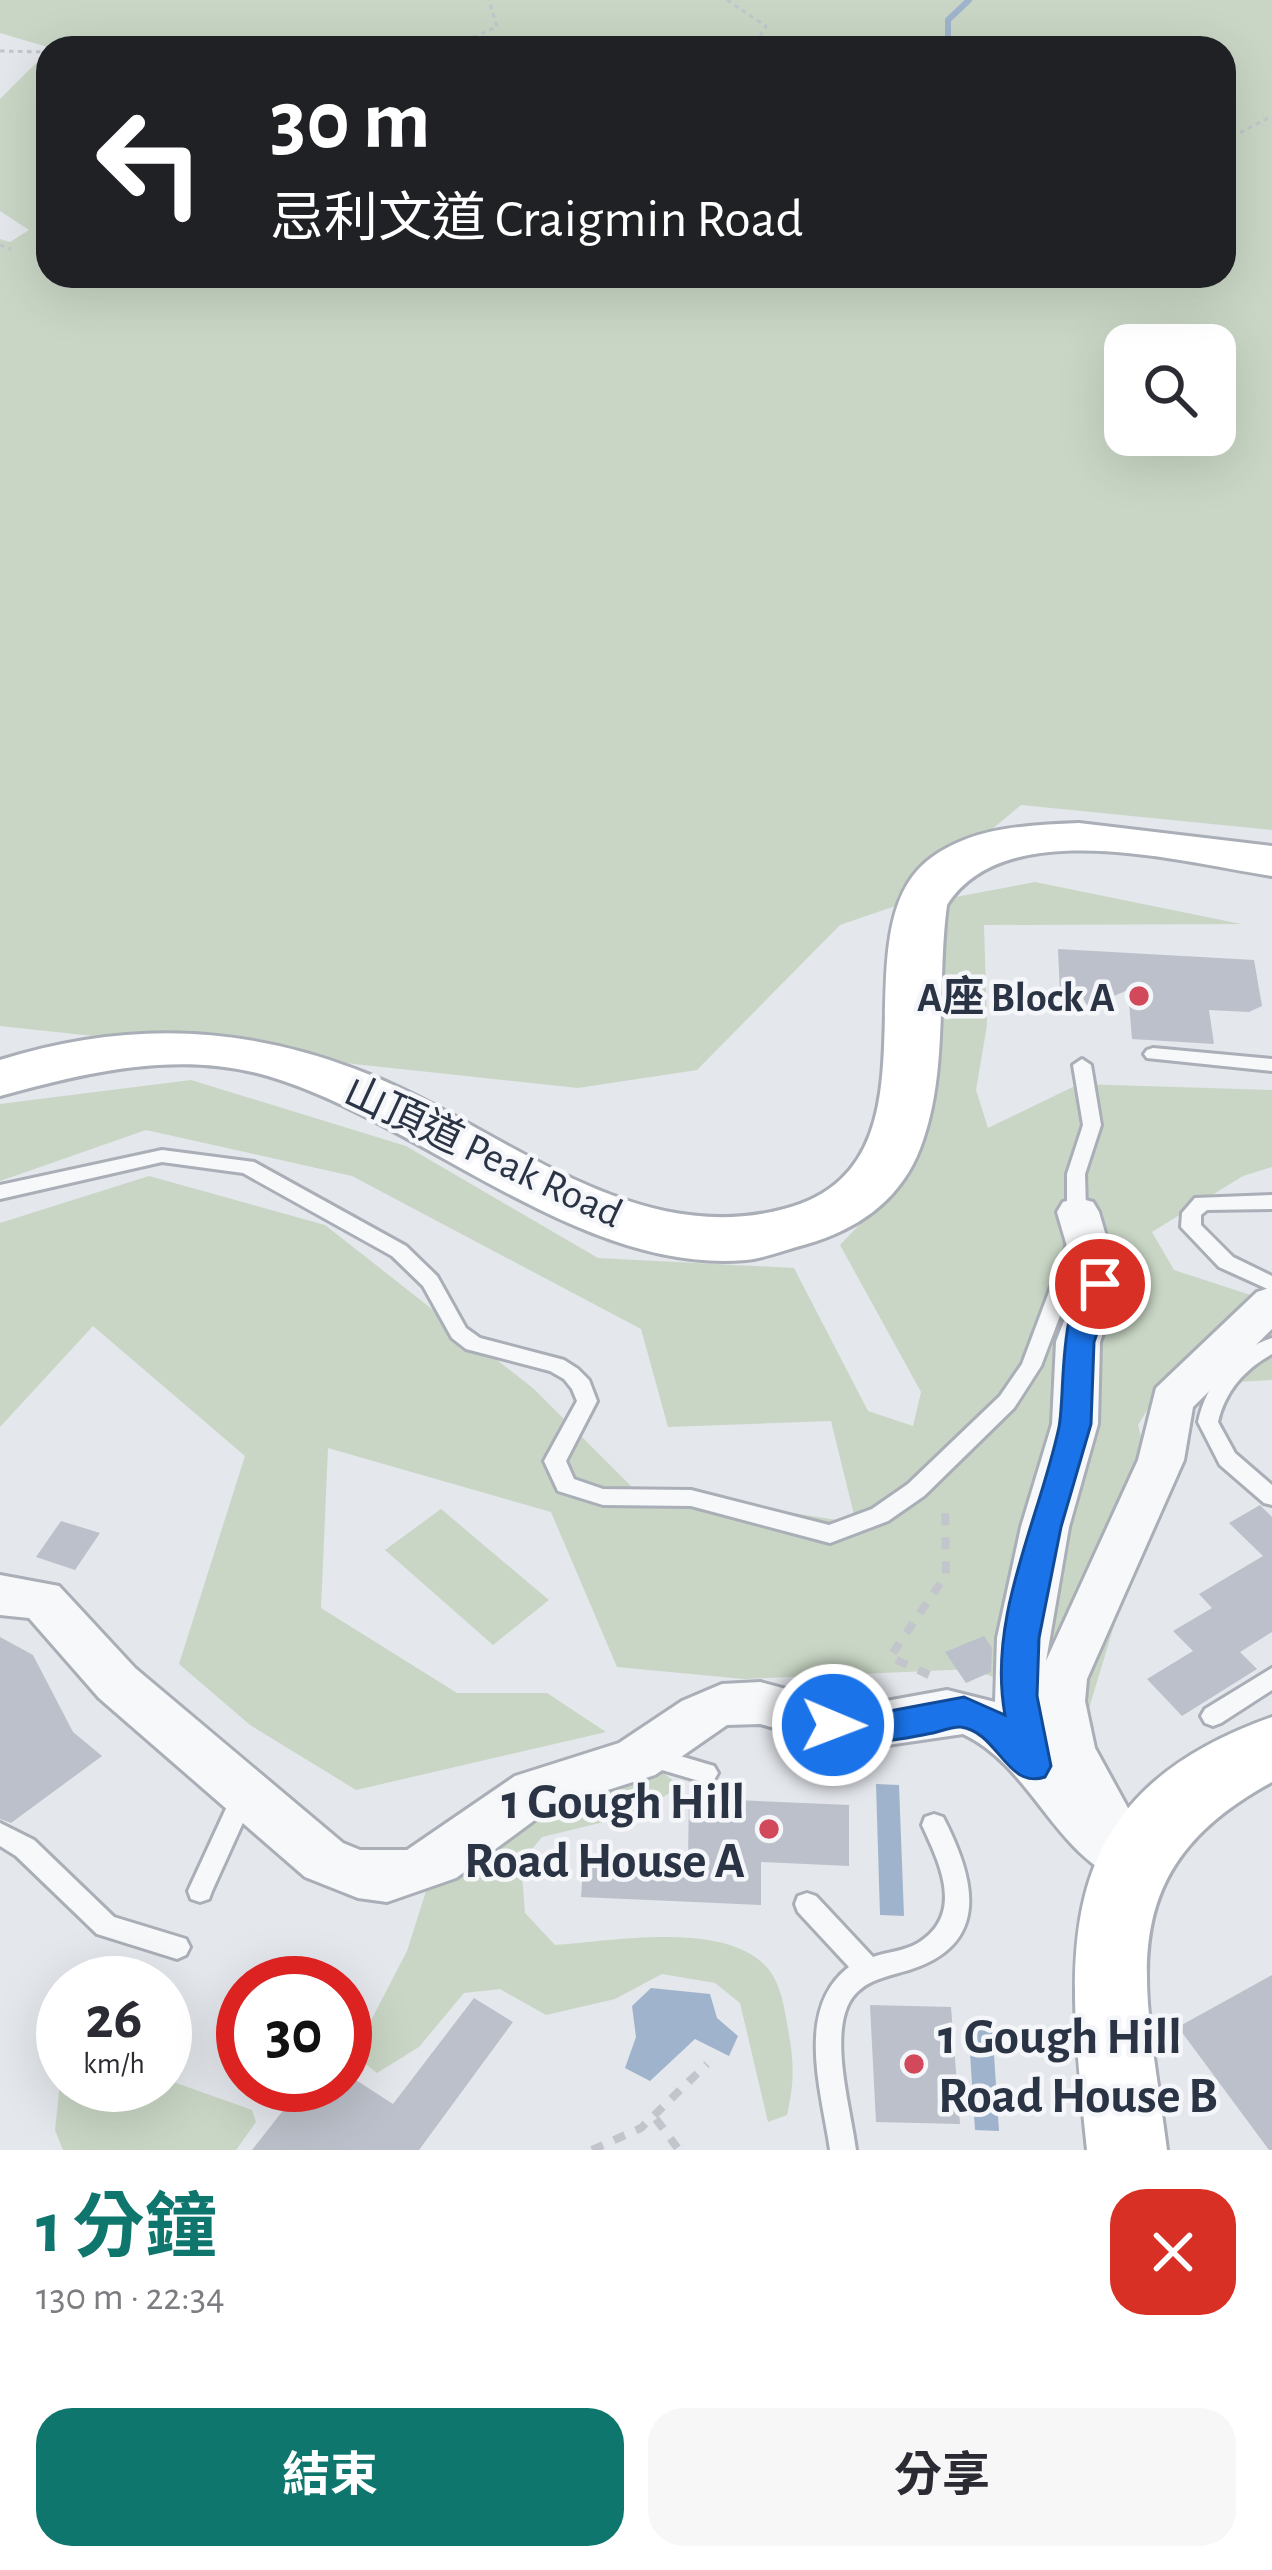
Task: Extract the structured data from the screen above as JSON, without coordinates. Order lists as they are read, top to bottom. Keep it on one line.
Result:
{"streets":{"main road":["山頂道 Peak Road"]},"places":["A座 Block A","1 Gough Hill Road House A","1 Gough Hill Road House B"],"page":{"turn":["30 m","忌利文道 Craigmin Road"],"speed":"26 km/h","limit":"30","heading":["1 分鐘","130 m · 22:34"],"buttons":["結束","分享"]}}
